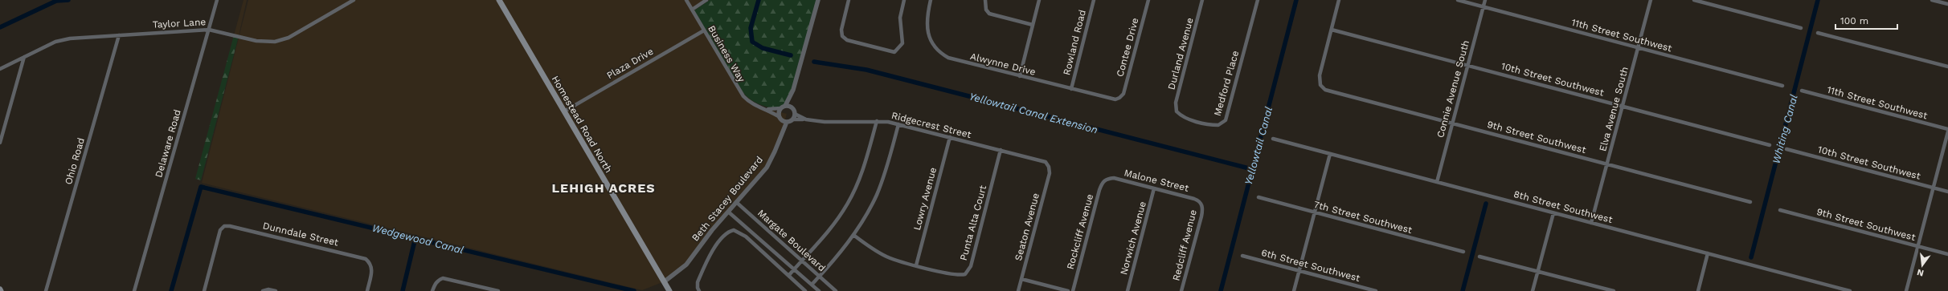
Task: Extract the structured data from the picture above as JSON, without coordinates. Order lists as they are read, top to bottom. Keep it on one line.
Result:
{"streets":{"main road":["Homestead Road North"],"street":["Taylor Lane","11th Street Southwest","Rowland Road","Contee Drive","Business Way","Durland Avenue","Plaza Drive","Alwynne Drive","10th Street Southwest","Medford Place","Connie Avenue South","Elva Avenue South","Ridgecrest Street","9th Street Southwest","Delaware Road","Ohio Road","Malone Street","Beth Stacey Boulevard","Lowry Avenue","8th Street Southwest","7th Street Southwest","Punta Alta Court","Seaton Avenue","Rockcliff Avenue","Dunndale Street","Norwich Avenue","Margate Boulevard","Redcliff Avenue","6th Street Southwest"]},"crossings":[["Taylor Lane","Delaware Road"],["Taylor Lane","Ohio Road"],["11th Street Southwest","Connie Avenue South"],["11th Street Southwest","Elva Avenue South"],["Rowland Road","Alwynne Drive"],["Contee Drive","Alwynne Drive"],["Business Way","Plaza Drive"],["Business Way","Ridgecrest Street"],["Business Way","Beth Stacey Boulevard"],["Durland Avenue","Medford Place"],["Plaza Drive","Homestead Road North"],["10th Street Southwest","Connie Avenue South"],["10th Street Southwest","Elva Avenue South"],["10th Street Southwest","9th Street Southwest"],["Connie Avenue South","9th Street Southwest"],["Connie Avenue South","8th Street Southwest"],["Elva Avenue South","9th Street Southwest"],["Elva Avenue South","8th Street Southwest"],["Homestead Road North","Beth Stacey Boulevard"],["Ridgecrest Street","Beth Stacey Boulevard"],["Ridgecrest Street","Lowry Avenue"],["Ridgecrest Street","Punta Alta Court"],["Ridgecrest Street","Seaton Avenue"],["Malone Street","Rockcliff Avenue"],["Malone Street","Norwich Avenue"],["Malone Street","Redcliff Avenue"],["Beth Stacey Boulevard","Margate Boulevard"],["Lowry Avenue","Punta Alta Court"]],"districts":["LEHIGH ACRES"],"water":["Yellowtail Canal Extension","Whiting Canal","Yellowtail Canal","Wedgewood Canal"],"scale_bar":"100 m","north":"bottom"}
